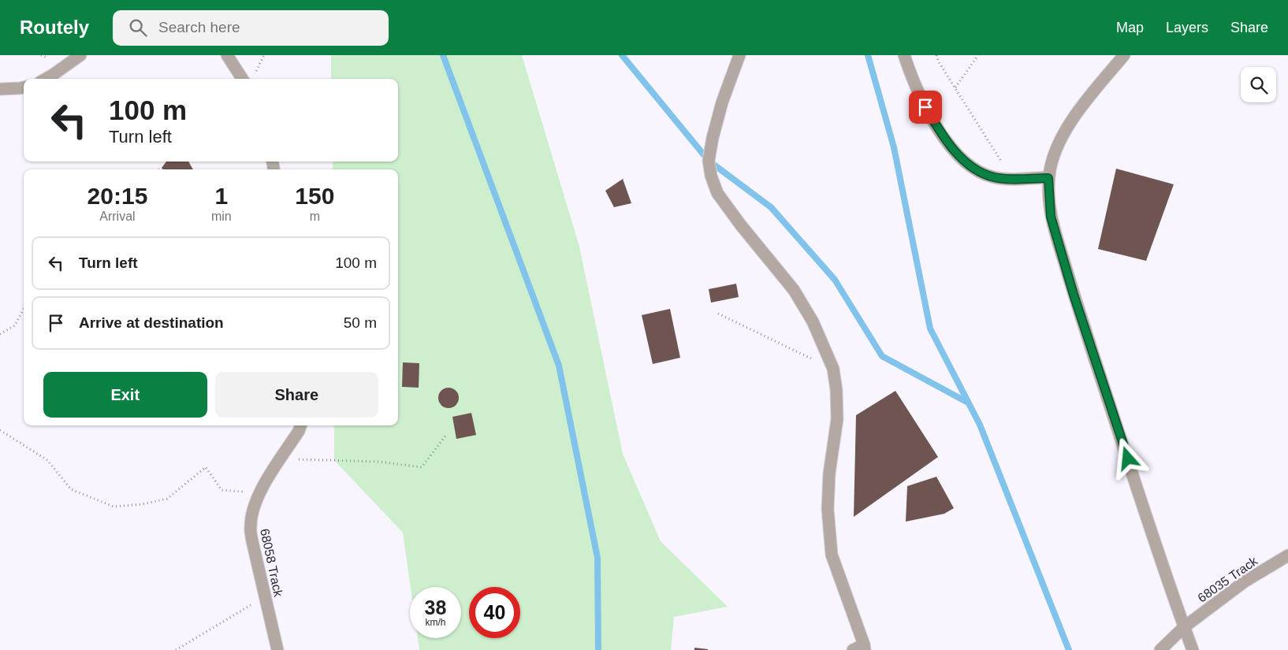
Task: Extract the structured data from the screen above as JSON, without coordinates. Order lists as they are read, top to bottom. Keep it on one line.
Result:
{"streets":{"street":["68058 Track","68035 Track"]},"page":{"header":"Routely","search":"Search here","nav":["Map","Layers","Share"],"turn":["100 m","Turn left"],"eta":["20:15","Arrival","1","min","150","m"],"list":[{"name":"Turn left","value":"100 m"},{"name":"Arrive at destination","value":"50 m"}],"buttons":["Exit","Share"],"speed":"38 km/h","limit":"40"}}
